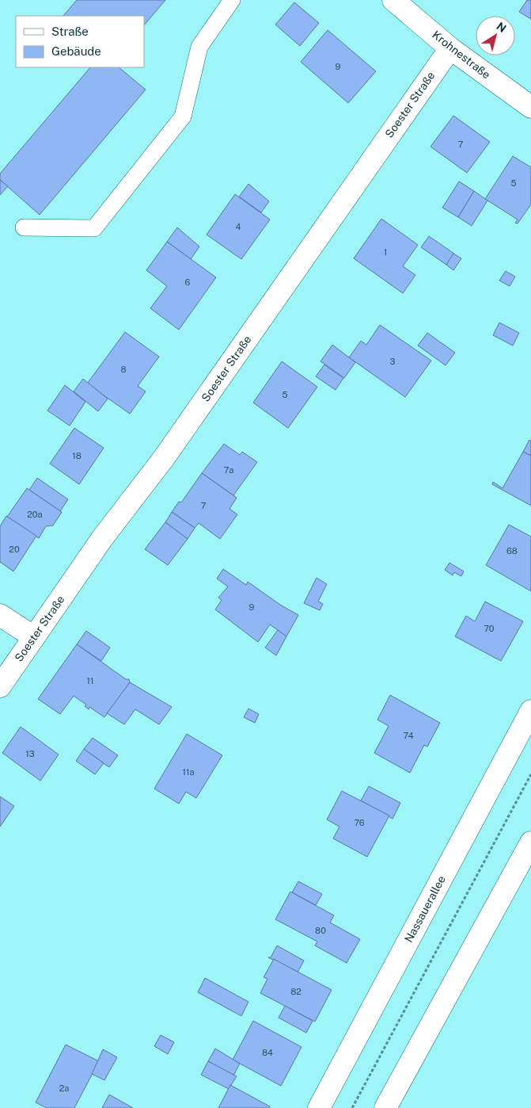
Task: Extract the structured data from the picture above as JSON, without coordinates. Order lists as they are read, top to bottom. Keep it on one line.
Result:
{"streets":{"street":["Krohnestraße","Soester Straße","Nassauerallee"]},"crossings":[["Krohnestraße","Soester Straße"]],"house_numbers":["9","7","5","4","1","6","3","8","5","18","7a","7","20a","20","68","9","70","11","74","13","11a","76","80","82","84","2a"],"legend":["Straße","Gebäude"],"north":"top right"}
